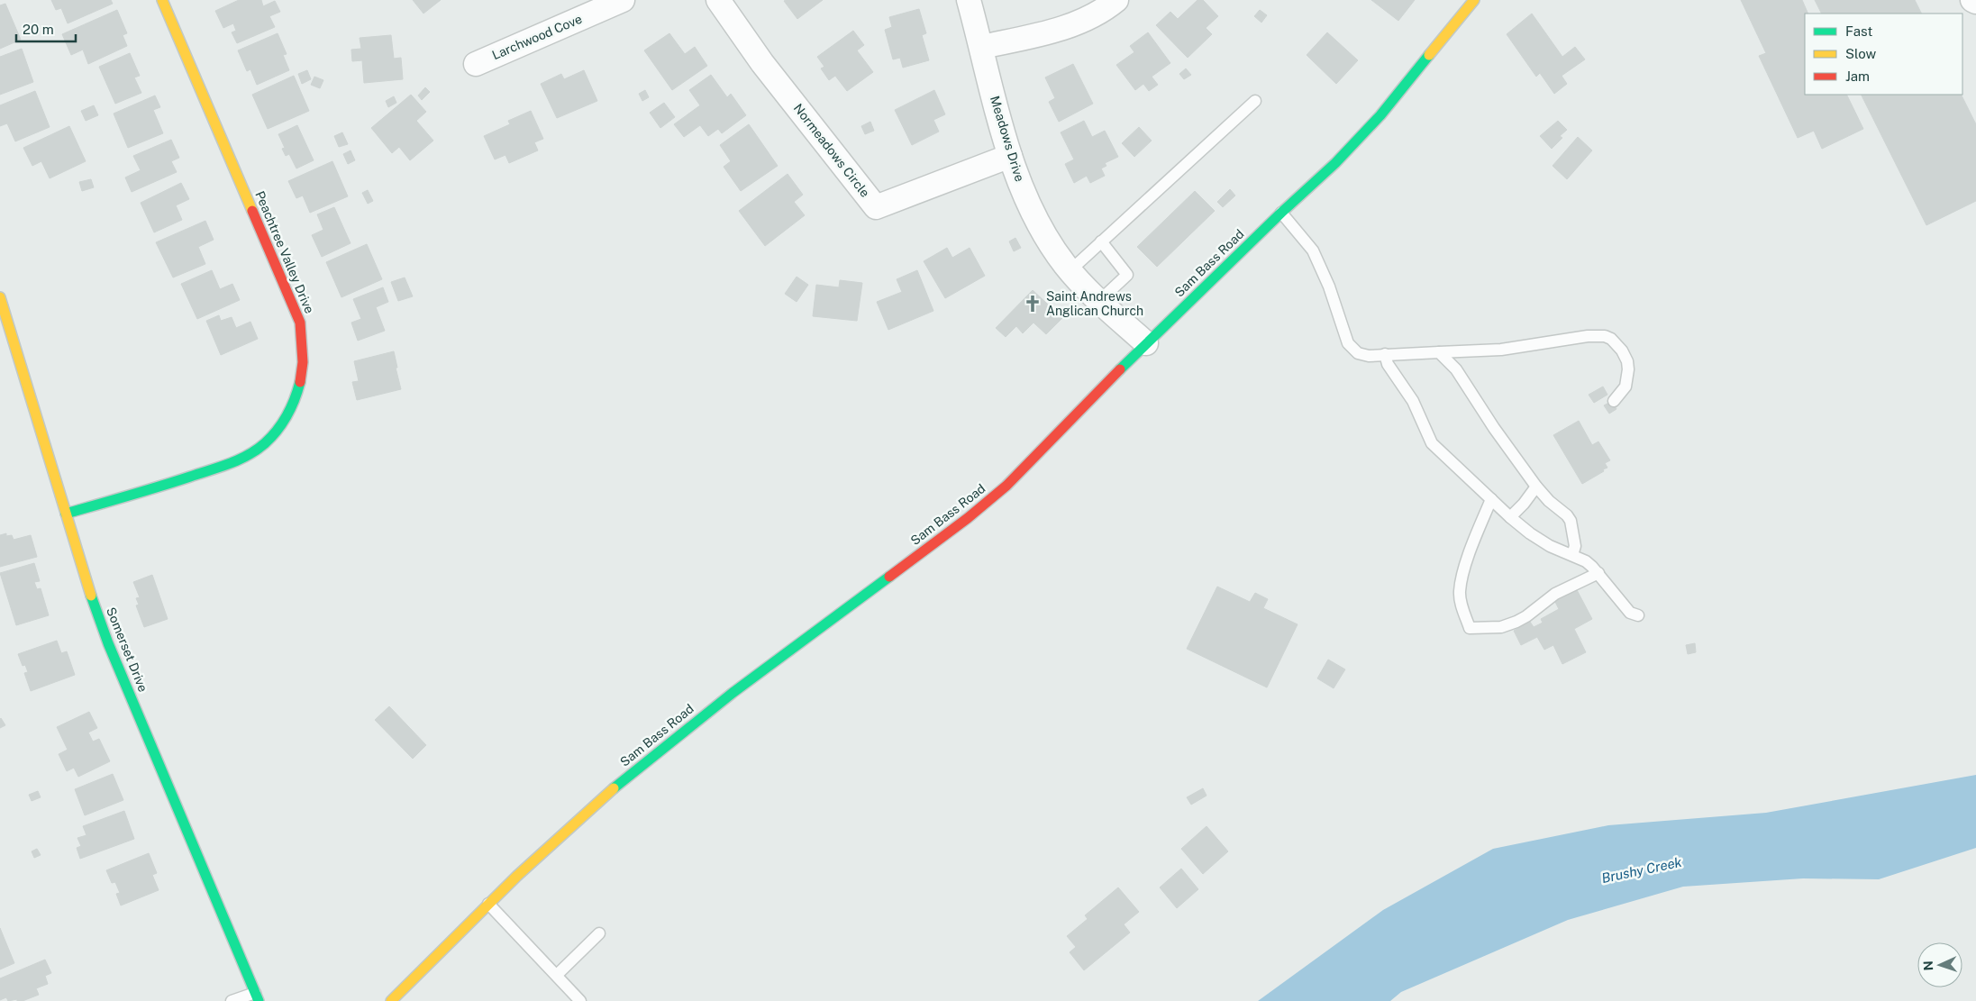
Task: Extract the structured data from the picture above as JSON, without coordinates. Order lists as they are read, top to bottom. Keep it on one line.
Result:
{"streets":{"main road":["Peachtree Valley Drive","Sam Bass Road","Somerset Drive"],"street":["Larchwood Cove","Meadows Drive","Normeadows Circle"]},"crossings":[["Meadows Drive","Normeadows Circle"],["Meadows Drive","Sam Bass Road"],["Peachtree Valley Drive","Somerset Drive"]],"water":["Brushy Creek"],"places":{"church":["Saint Andrews Anglican Church"]},"legend":["Fast","Slow","Jam"],"scale_bar":"20 m","north":"left"}
